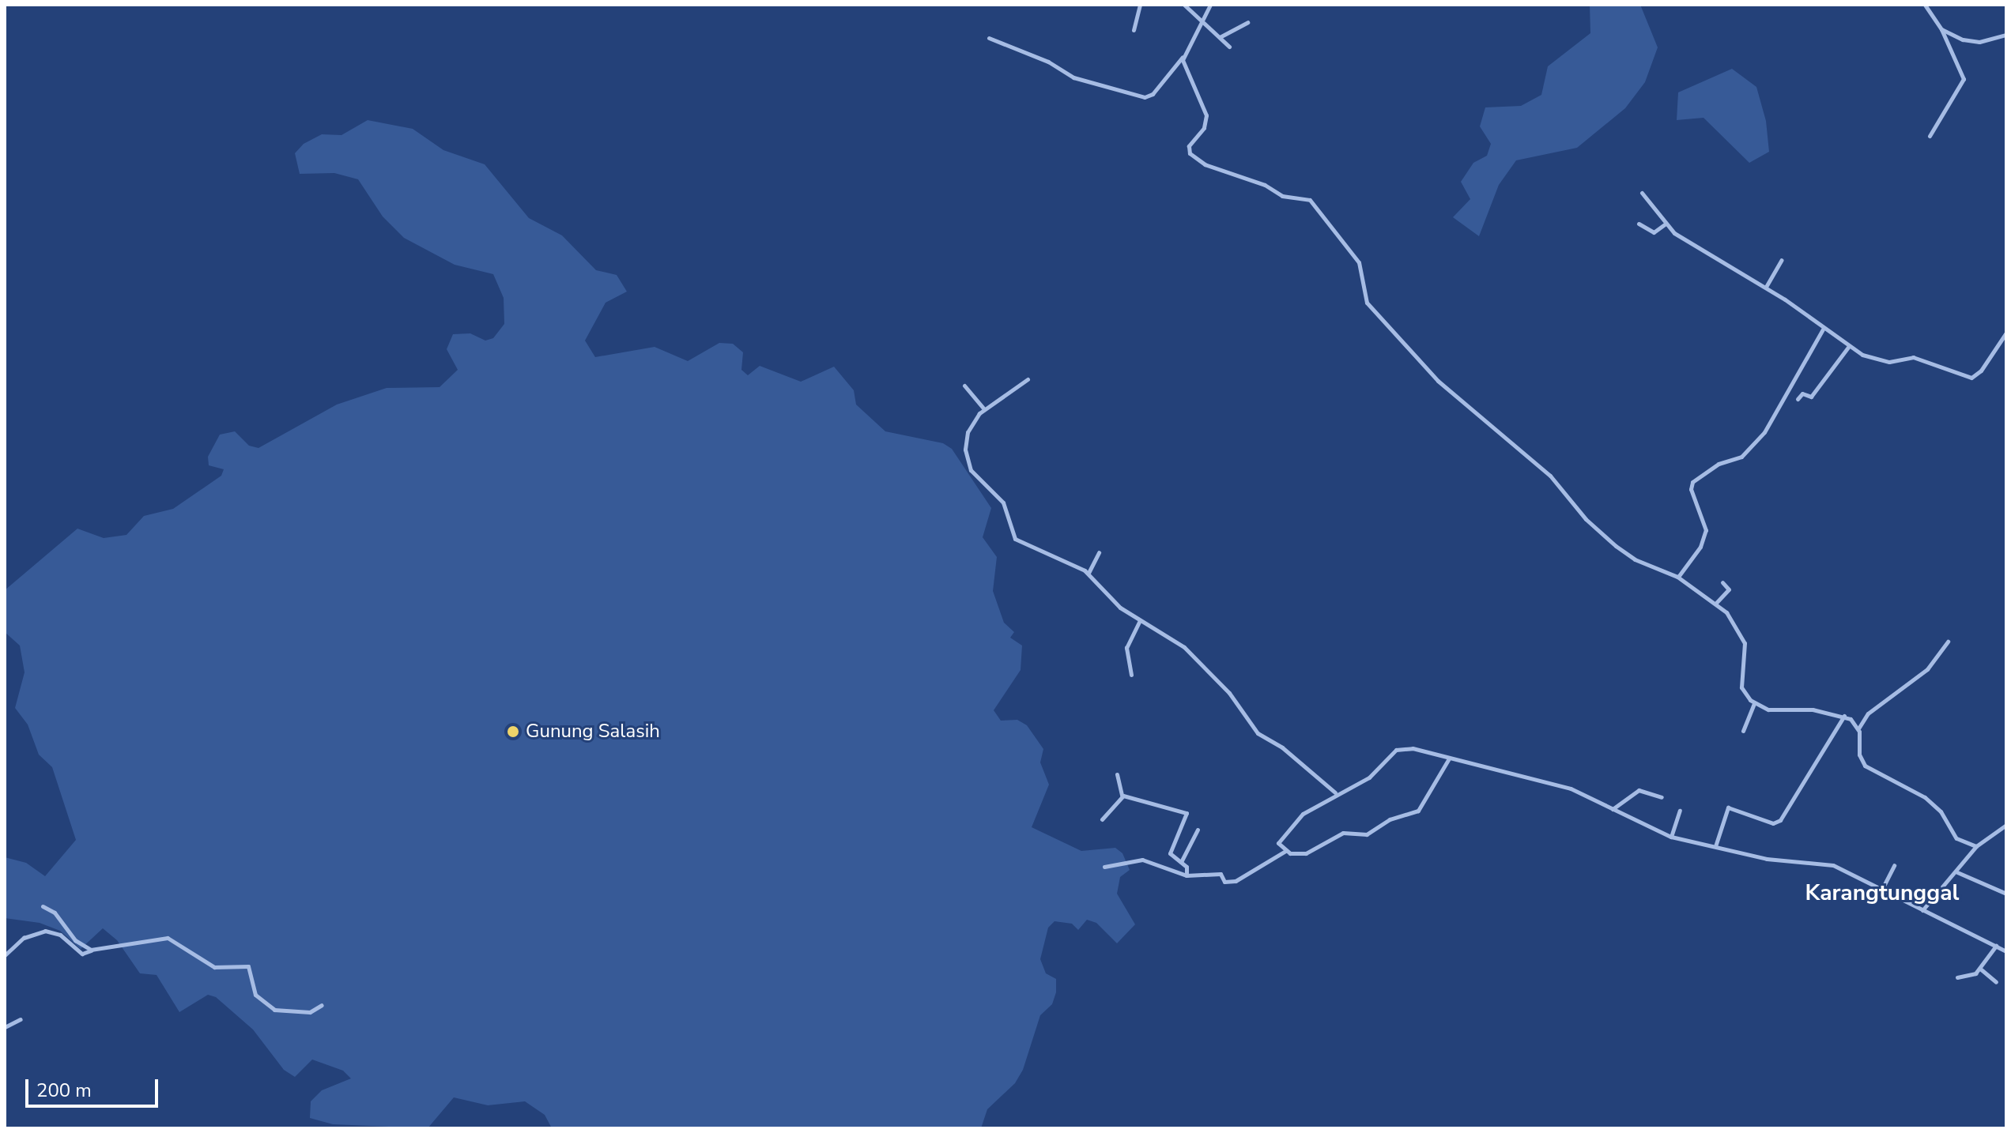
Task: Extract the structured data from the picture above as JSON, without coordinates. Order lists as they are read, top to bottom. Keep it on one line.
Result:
{"districts":["Karangtunggal"],"places":["Gunung Salasih"],"scale_bar":"200 m"}
